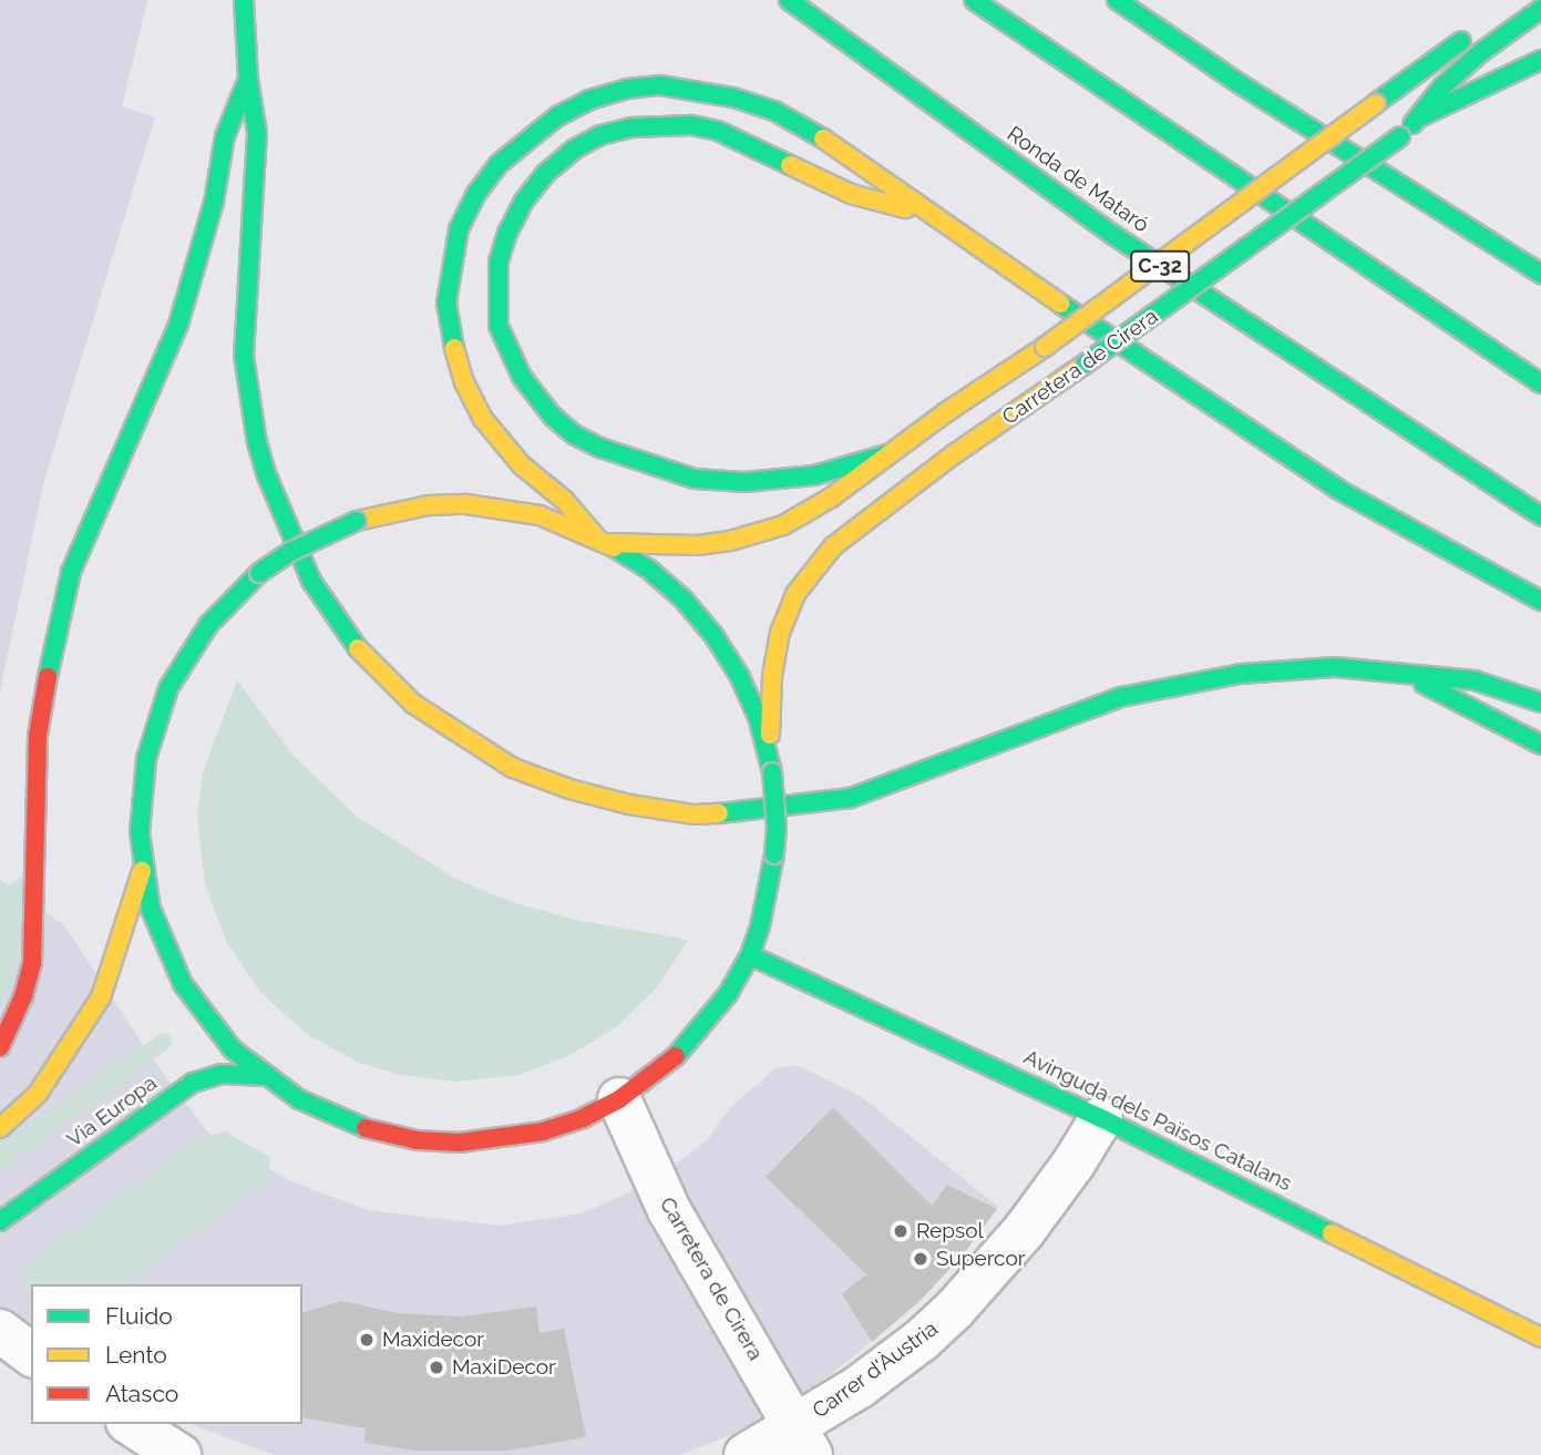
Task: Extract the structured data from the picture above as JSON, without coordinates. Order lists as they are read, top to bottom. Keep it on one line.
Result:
{"streets":{"main road":["Ronda de Mataró","C-32","Carretera de Cirera","Via Europa","Avinguda dels Països Catalans"],"street":["Carrer d'Àustria"]},"crossings":[["Carretera de Cirera","Carrer d'Àustria"],["Avinguda dels Països Catalans","Carrer d'Àustria"]],"places":["Repsol","Supercor","Maxidecor","MaxiDecor"],"legend":["Fluido","Lento","Atasco"]}
